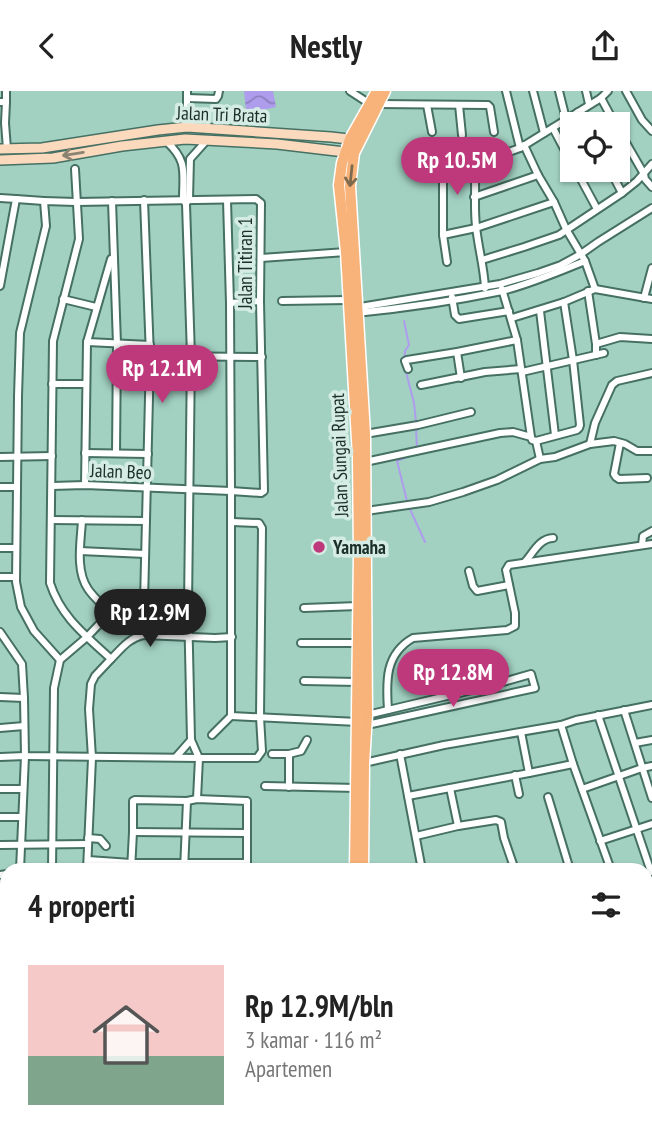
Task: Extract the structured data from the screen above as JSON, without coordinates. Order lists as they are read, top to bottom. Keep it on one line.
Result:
{"streets":{"main road":["Jalan Sungai Rupat"],"street":["Jalan Tri Brata","Jalan Titiran 1","Jalan Beo"]},"crossings":[["Jalan Tri Brata","Jalan Sungai Rupat"],["Jalan Titiran 1","Jalan Beo"]],"places":["Yamaha"],"page":{"header":"Nestly","price":["Rp 10.5M","Rp 12.1M","Rp 12.9M","Rp 12.8M"],"heading":"4 properti","list":[{"name":"Rp 12.9M/bln","note":"3 kamar · 116 m² · Apartemen"}]}}
